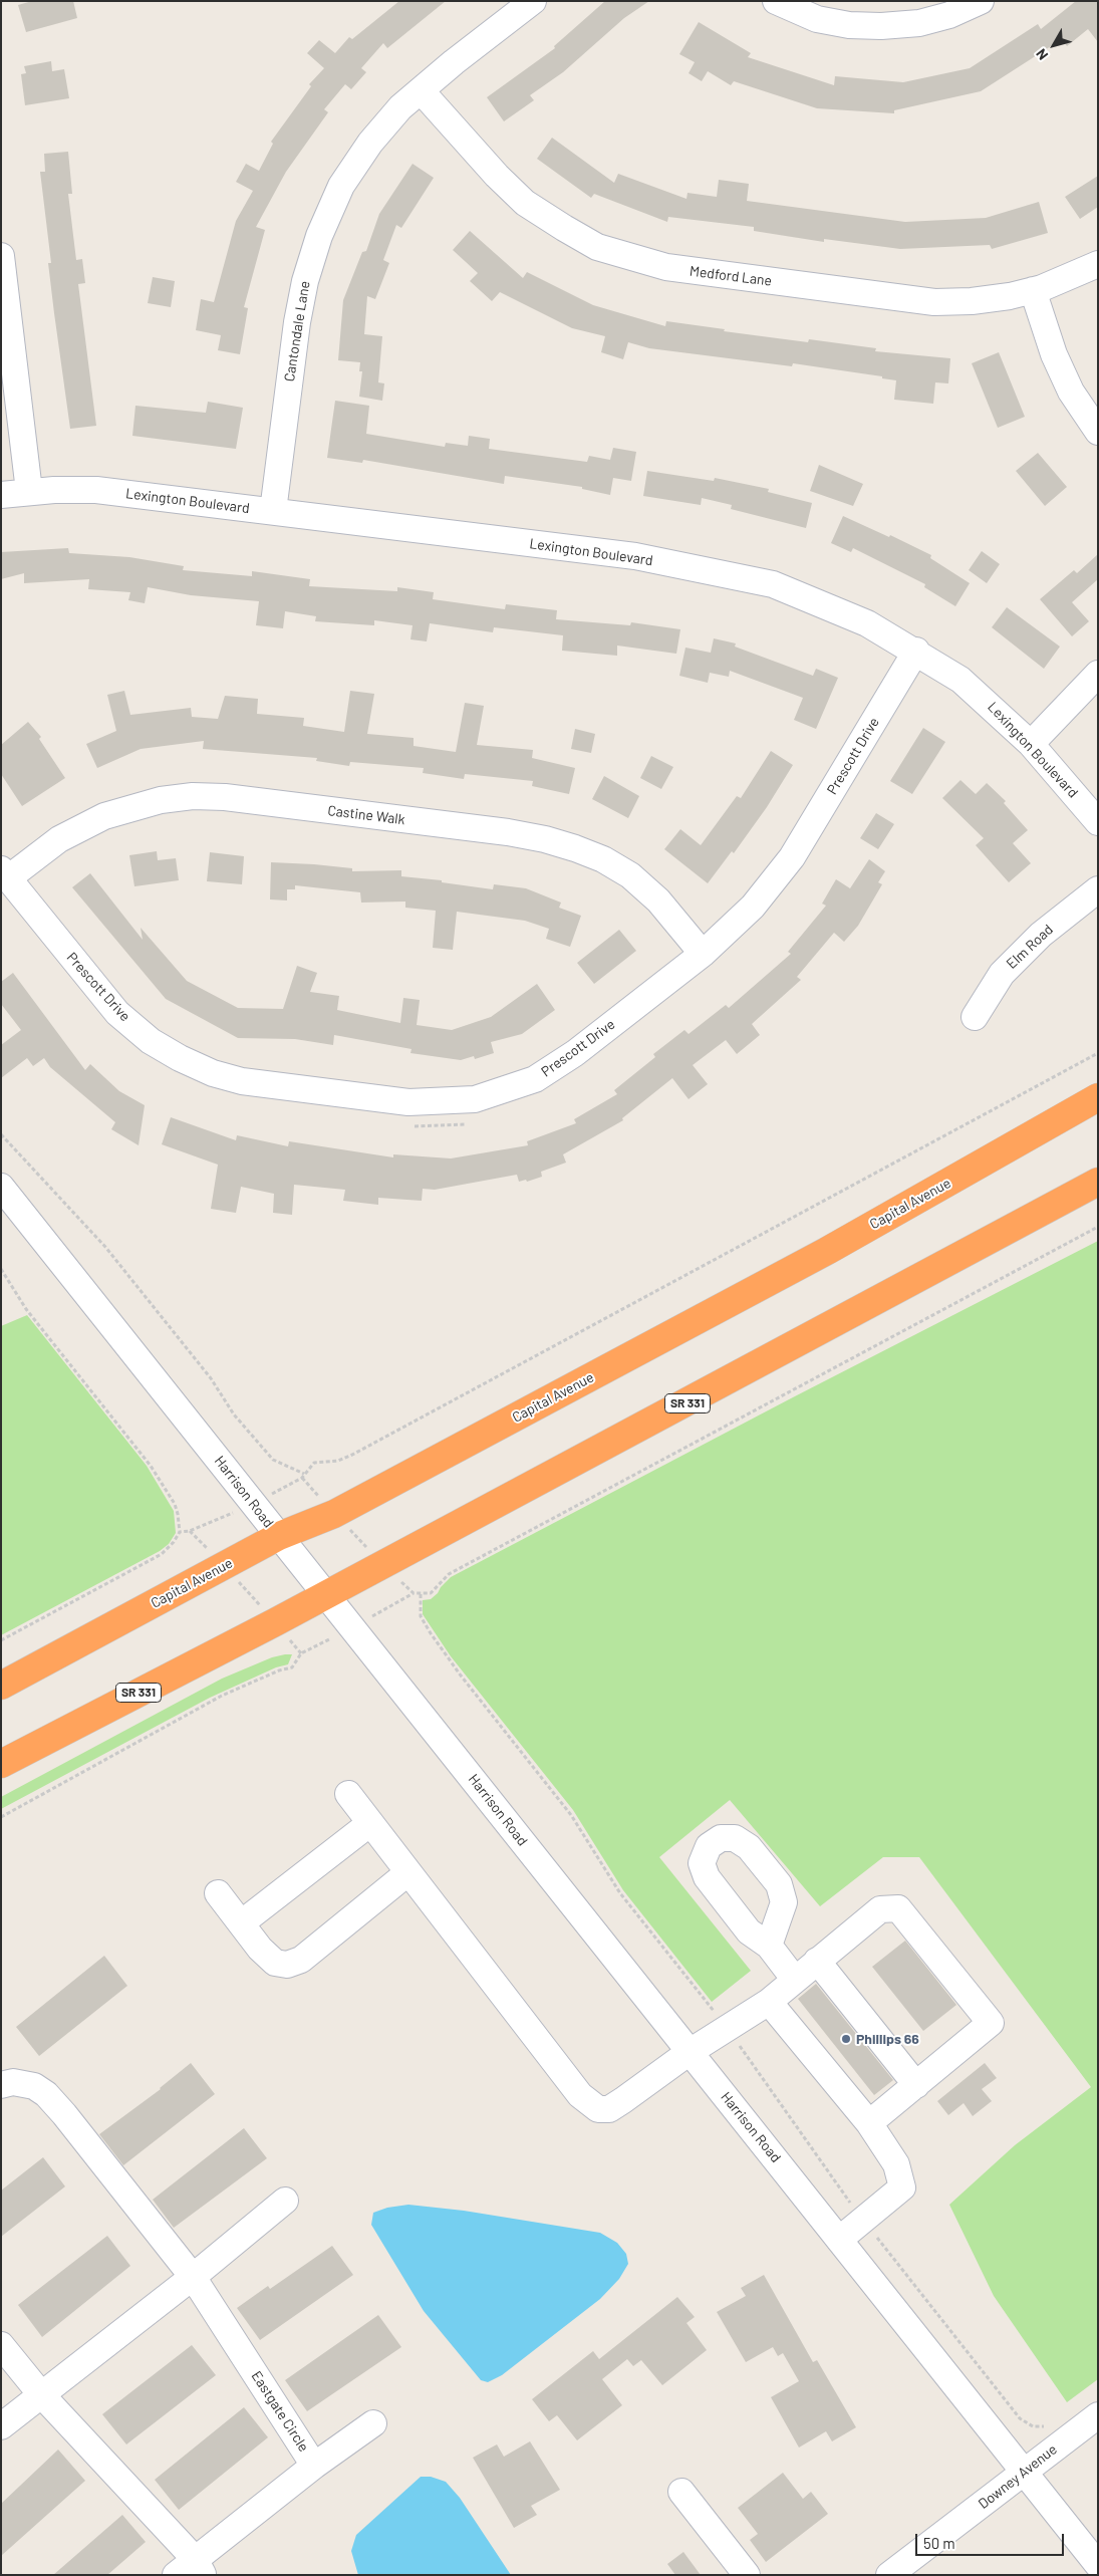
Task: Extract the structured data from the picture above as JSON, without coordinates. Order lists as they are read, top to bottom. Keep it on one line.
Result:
{"streets":{"highway":["Capital Avenue","SR 331"],"street":["Medford Lane","Cantondale Lane","Lexington Boulevard","Prescott Drive","Castine Walk","Elm Road","Harrison Road","Eastgate Circle","Downey Avenue"]},"crossings":[["Medford Lane","Cantondale Lane"],["Cantondale Lane","Lexington Boulevard"],["Lexington Boulevard","Prescott Drive"],["Prescott Drive","Castine Walk"],["Capital Avenue","Harrison Road"],["SR 331","Harrison Road"],["Harrison Road","Downey Avenue"]],"places":["Phillips 66"],"scale_bar":"50 m","north":"bottom left"}
